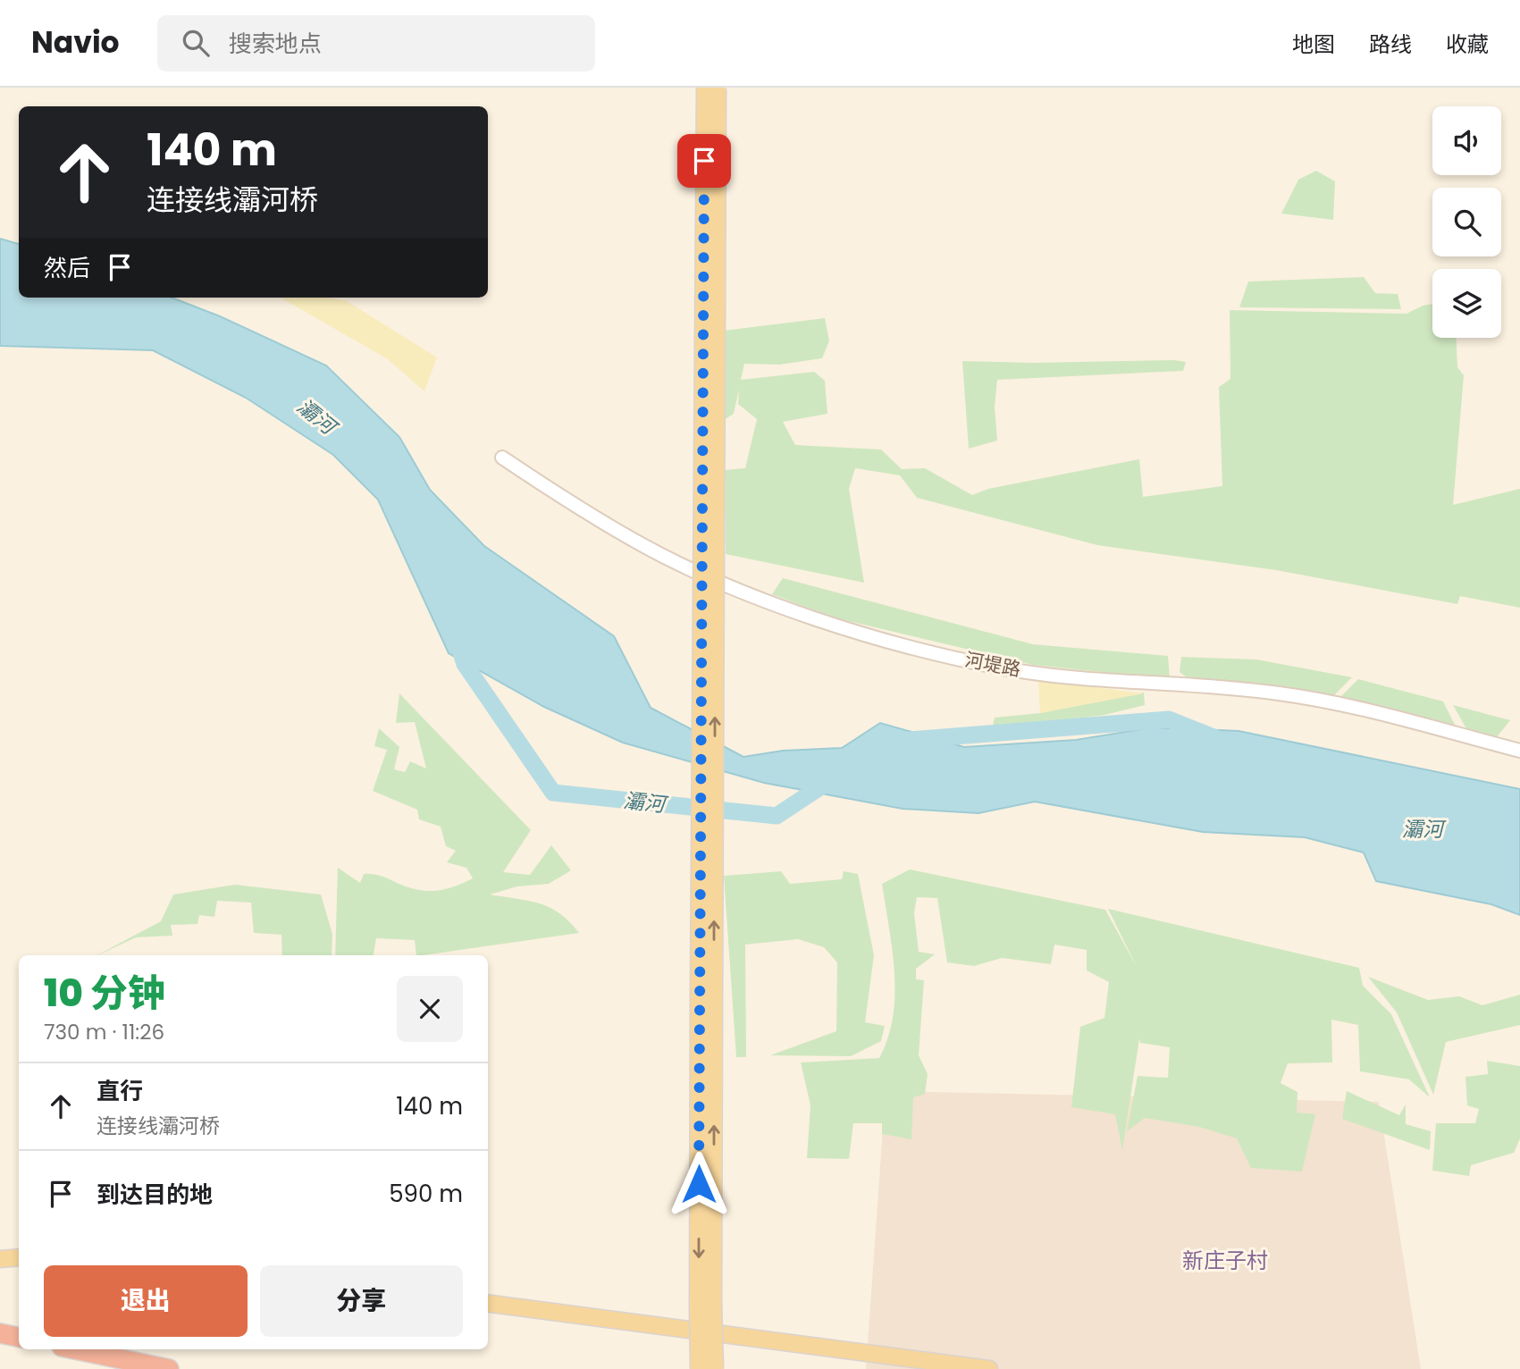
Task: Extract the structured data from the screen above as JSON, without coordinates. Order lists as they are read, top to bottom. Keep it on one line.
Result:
{"streets":{"street":["河堤路"]},"districts":["新庄子村"],"water":["灞河"],"page":{"header":"Navio","search":"搜索地点","nav":["地图","路线","收藏"],"turn":["140 m","连接线灞河桥"],"then":"然后","heading":["10 分钟","730 m · 11:26"],"list":[{"name":"直行","note":"连接线灞河桥","value":"140 m"},{"name":"到达目的地","value":"590 m"}],"buttons":["退出","分享"]}}
